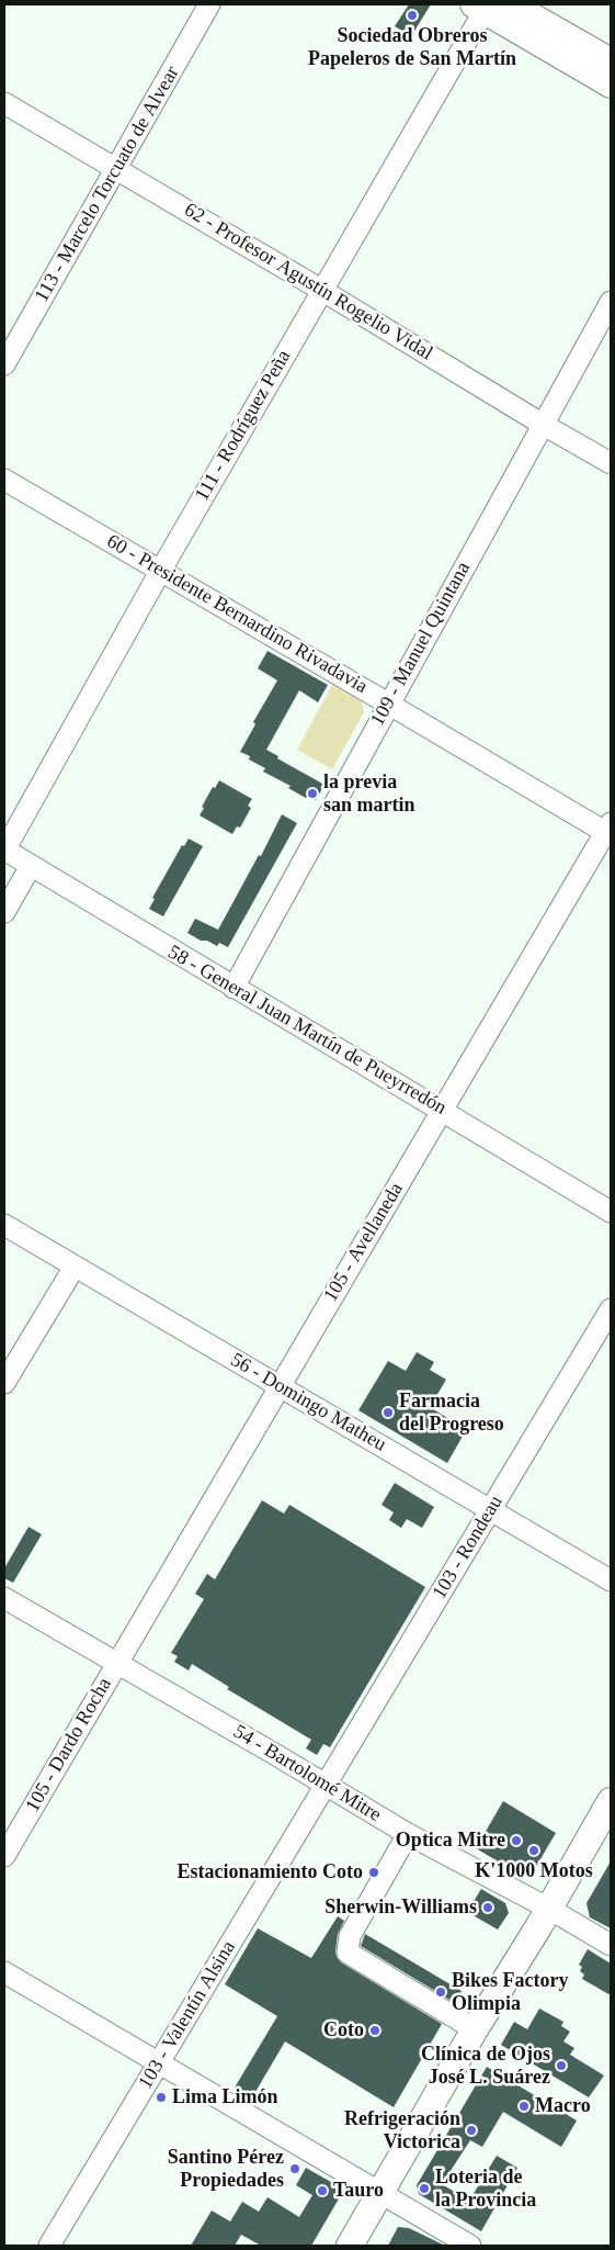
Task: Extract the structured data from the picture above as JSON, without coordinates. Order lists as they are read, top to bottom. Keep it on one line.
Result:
{"streets":{"street":["113 - Marcelo Torcuato de Alvear","62 - Profesor Agustín Rogelio Vidal","111 - Rodríguez Peña","60 - Presidente Bernardino Rivadavia","109 - Manuel Quintana","58 - General Juan Martín de Pueyrredón","105 - Avellaneda","56 - Domingo Matheu","103 - Rondeau","105 - Dardo Rocha","54 - Bartolomé Mitre","103 - Valentín Alsina"]},"crossings":[["113 - Marcelo Torcuato de Alvear","62 - Profesor Agustín Rogelio Vidal"],["62 - Profesor Agustín Rogelio Vidal","111 - Rodríguez Peña"],["62 - Profesor Agustín Rogelio Vidal","109 - Manuel Quintana"],["111 - Rodríguez Peña","60 - Presidente Bernardino Rivadavia"],["111 - Rodríguez Peña","58 - General Juan Martín de Pueyrredón"],["60 - Presidente Bernardino Rivadavia","109 - Manuel Quintana"],["60 - Presidente Bernardino Rivadavia","105 - Avellaneda"],["109 - Manuel Quintana","58 - General Juan Martín de Pueyrredón"],["58 - General Juan Martín de Pueyrredón","105 - Avellaneda"],["105 - Avellaneda","56 - Domingo Matheu"],["105 - Avellaneda","105 - Dardo Rocha"],["105 - Avellaneda","54 - Bartolomé Mitre"],["56 - Domingo Matheu","103 - Rondeau"],["103 - Rondeau","54 - Bartolomé Mitre"],["103 - Rondeau","103 - Valentín Alsina"],["105 - Dardo Rocha","54 - Bartolomé Mitre"],["54 - Bartolomé Mitre","103 - Valentín Alsina"]],"places":["Sociedad Obreros Papeleros de San Martín","la previa san martin","Farmacia del Progreso","Optica Mitre","K'1000 Motos","Estacionamiento Coto","Sherwin-Williams","Bikes Factory Olimpia","Coto","Clínica de Ojos José L. Suárez","Lima Limón","Macro","Refrigeración Victorica","Santino Pérez Propiedades","Loteria de la Provincia","Tauro"]}
